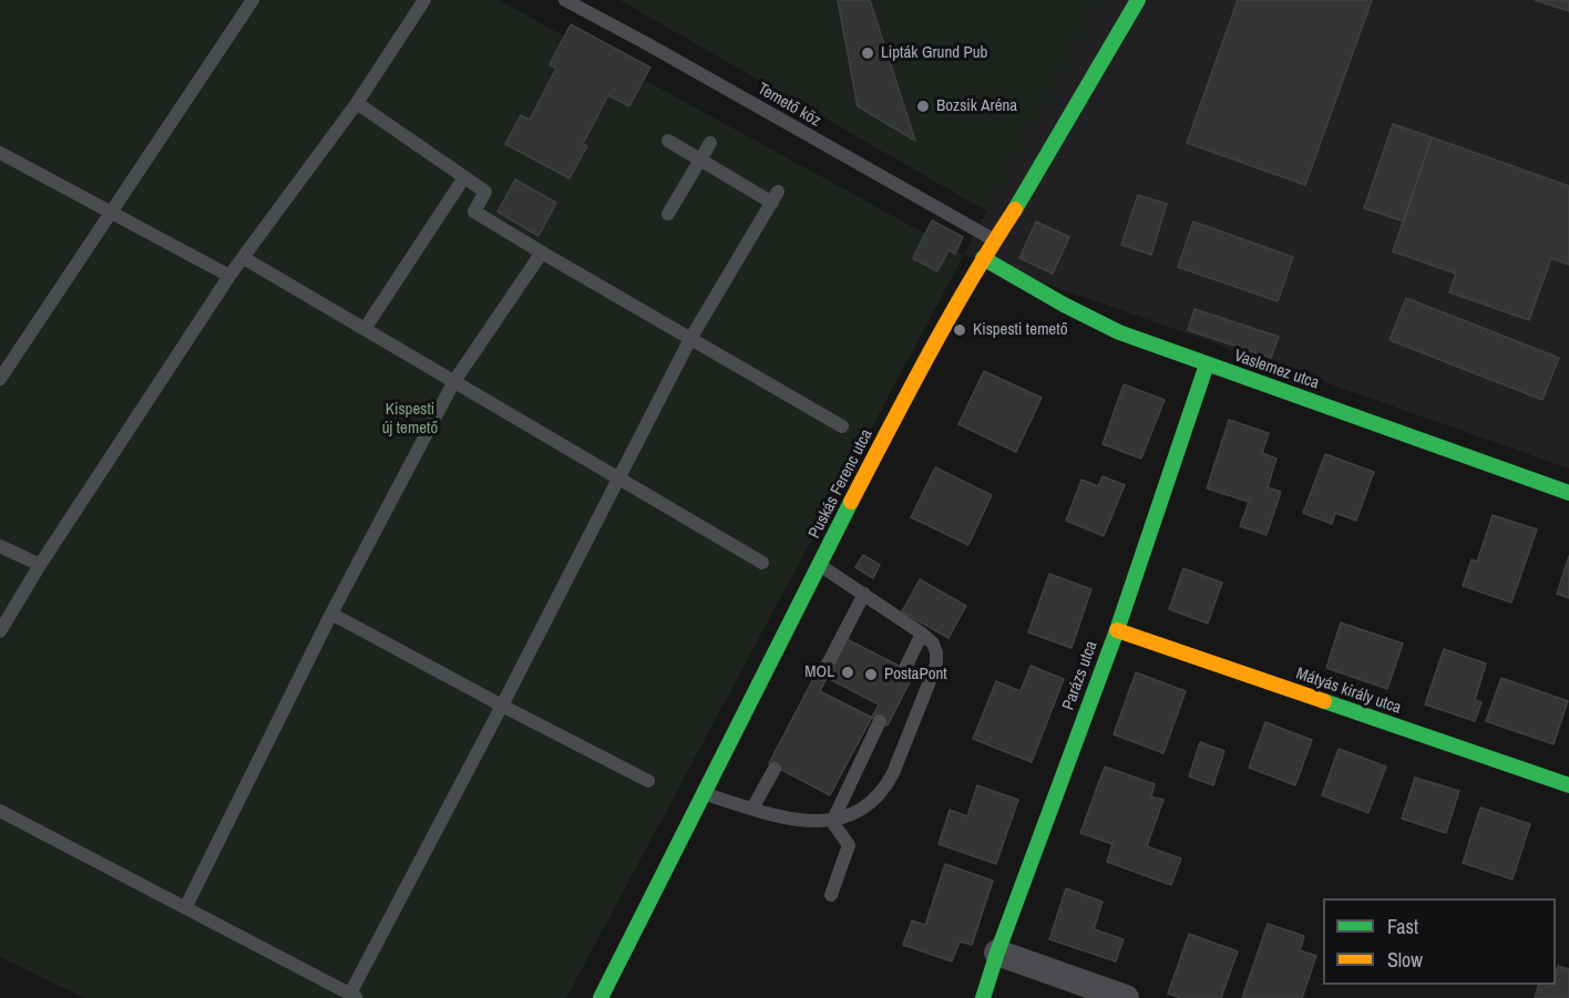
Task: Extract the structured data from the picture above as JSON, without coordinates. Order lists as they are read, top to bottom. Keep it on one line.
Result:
{"streets":{"street":["Vaslemez utca","Puskás Ferenc utca","Parázs utca","Mátyás király utca"],"lane":["Temető köz"]},"crossings":[["Temető köz","Puskás Ferenc utca"],["Vaslemez utca","Puskás Ferenc utca"],["Vaslemez utca","Parázs utca"],["Parázs utca","Mátyás király utca"]],"parks":["Kispesti új temető"],"places":["Lipták Grund Pub","Bozsik Aréna","Kispesti temető","MOL","PostaPont"],"legend":["Fast","Slow"]}
